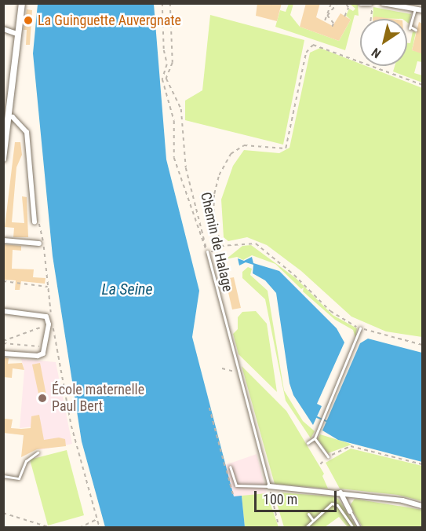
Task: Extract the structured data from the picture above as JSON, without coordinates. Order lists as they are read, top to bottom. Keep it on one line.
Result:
{"streets":{"lane":["Chemin de Halage"]},"water":["La Seine"],"places":["La Guinguette Auvergnate","École maternelle Paul Bert"],"scale_bar":"100 m","north":"bottom left"}
